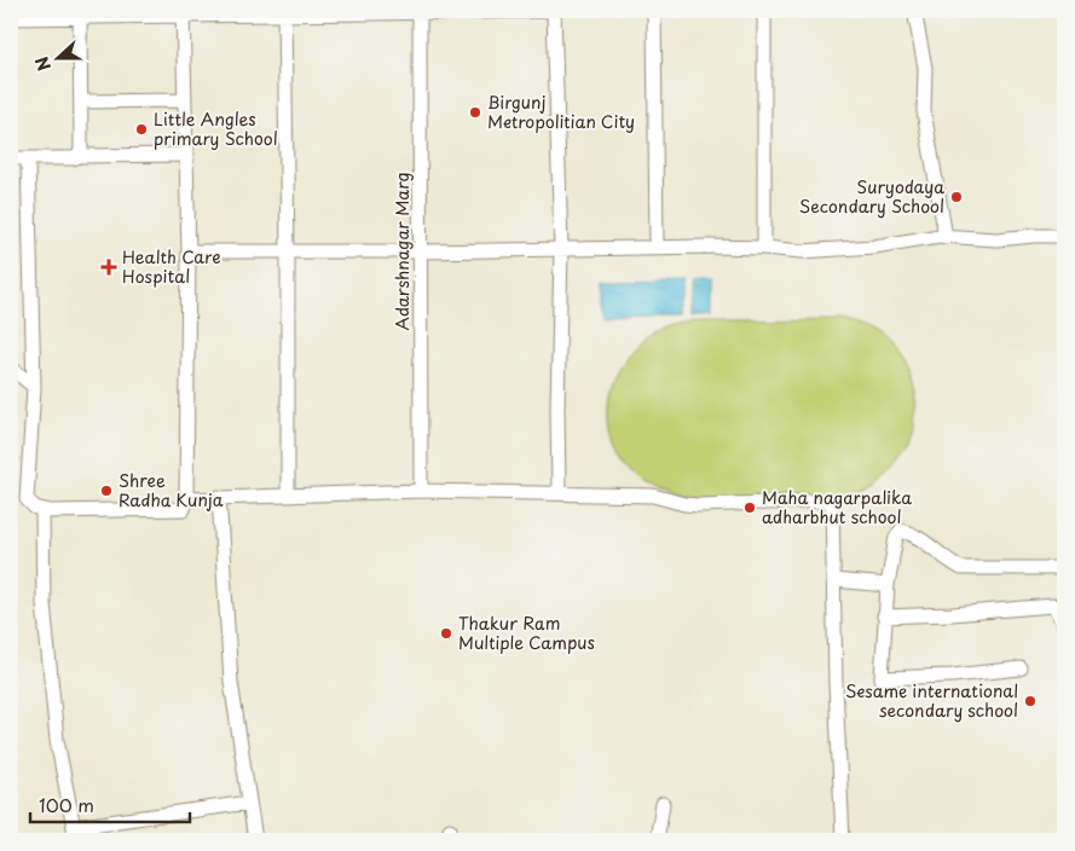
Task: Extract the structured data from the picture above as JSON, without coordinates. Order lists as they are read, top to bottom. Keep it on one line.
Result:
{"streets":{"street":["Adarshnagar Marg"]},"places":{"other":["Birgunj Metropolitian City","Little Angles primary School","Suryodaya Secondary School","Shree Radha Kunja","Maha nagarpalika adharbhut school","Thakur Ram Multiple Campus","Sesame international secondary school"],"health":["Health Care Hospital"]},"scale_bar":"100 m","north":"left"}
